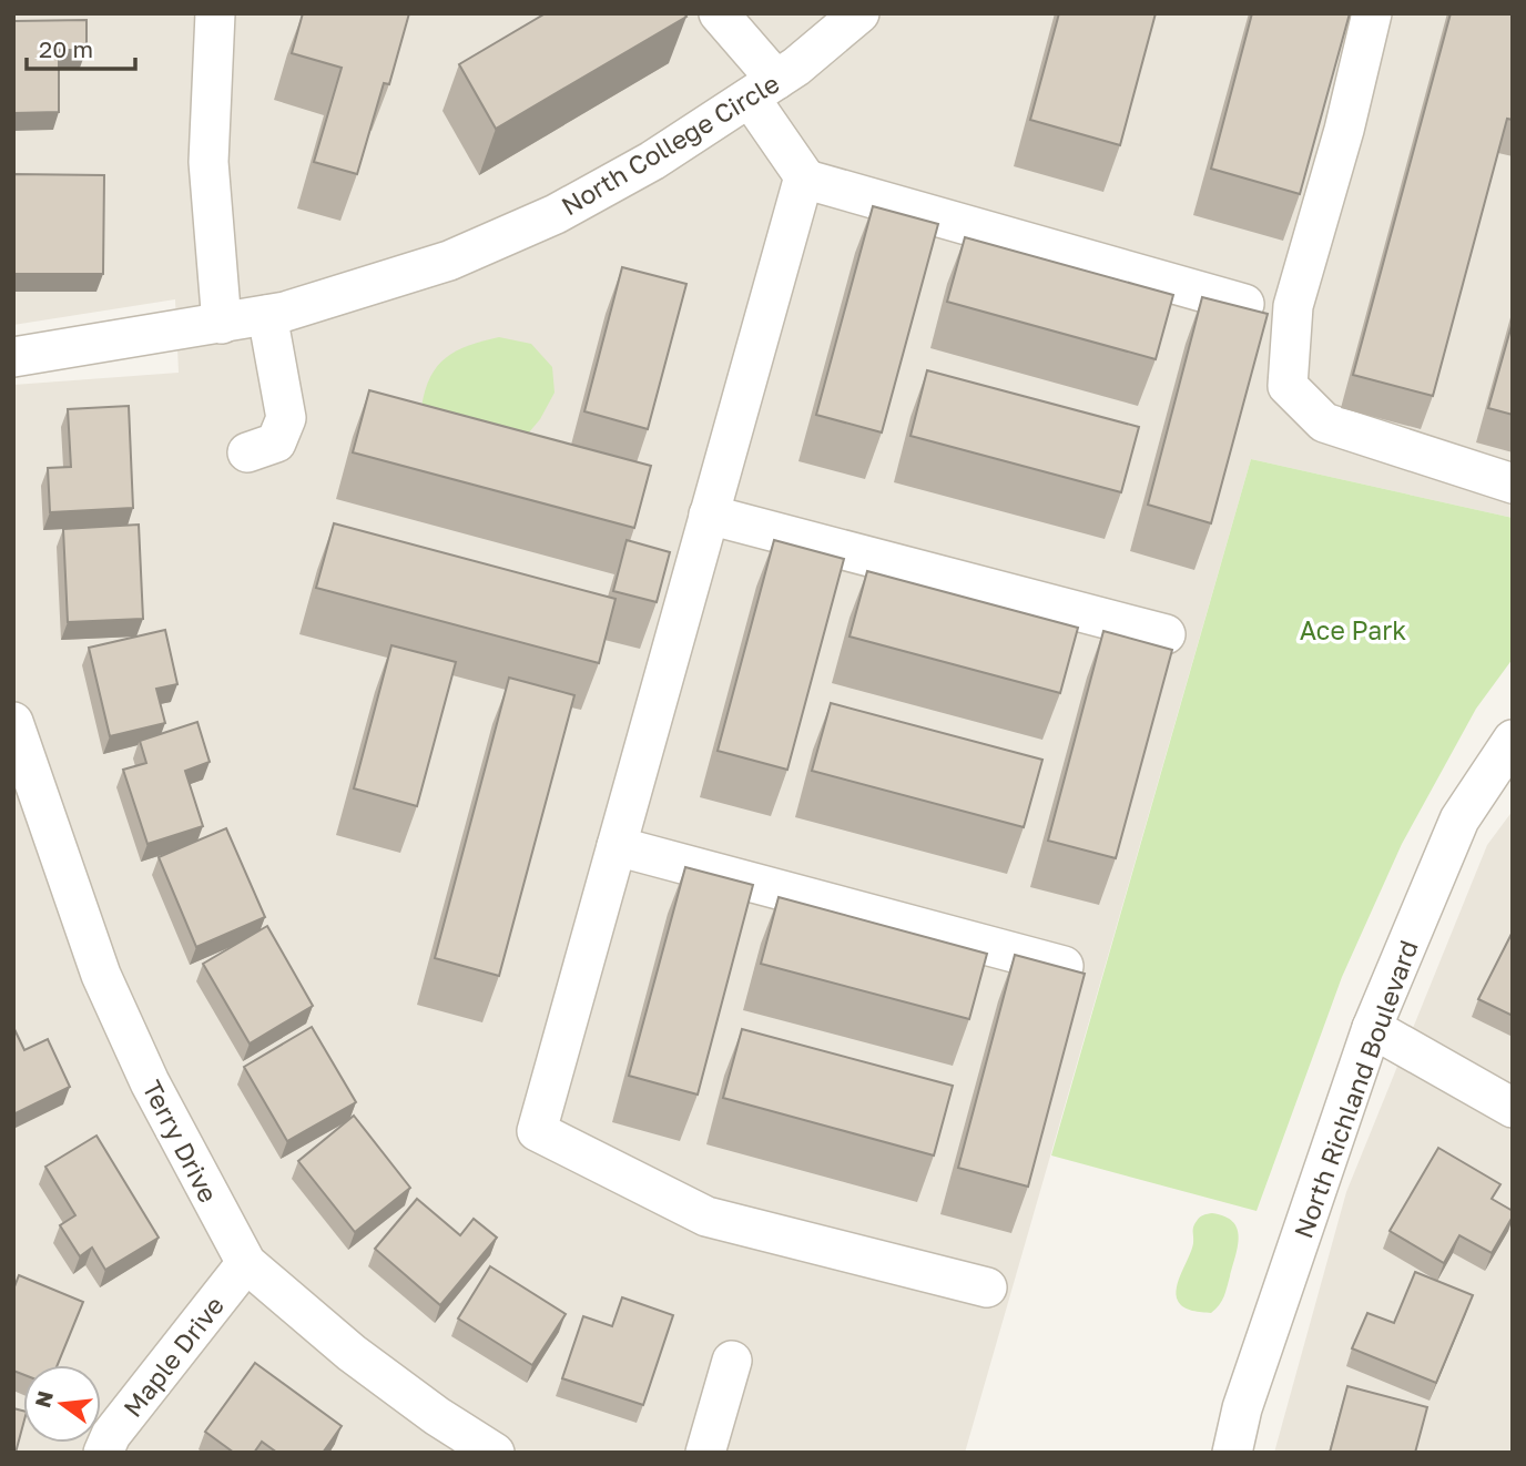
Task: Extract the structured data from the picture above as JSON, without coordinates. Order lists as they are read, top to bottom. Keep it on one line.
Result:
{"streets":{"street":["North College Circle","North Richland Boulevard","Terry Drive","Maple Drive"]},"crossings":[["Terry Drive","Maple Drive"]],"parks":["Ace Park"],"scale_bar":"20 m","north":"left"}
